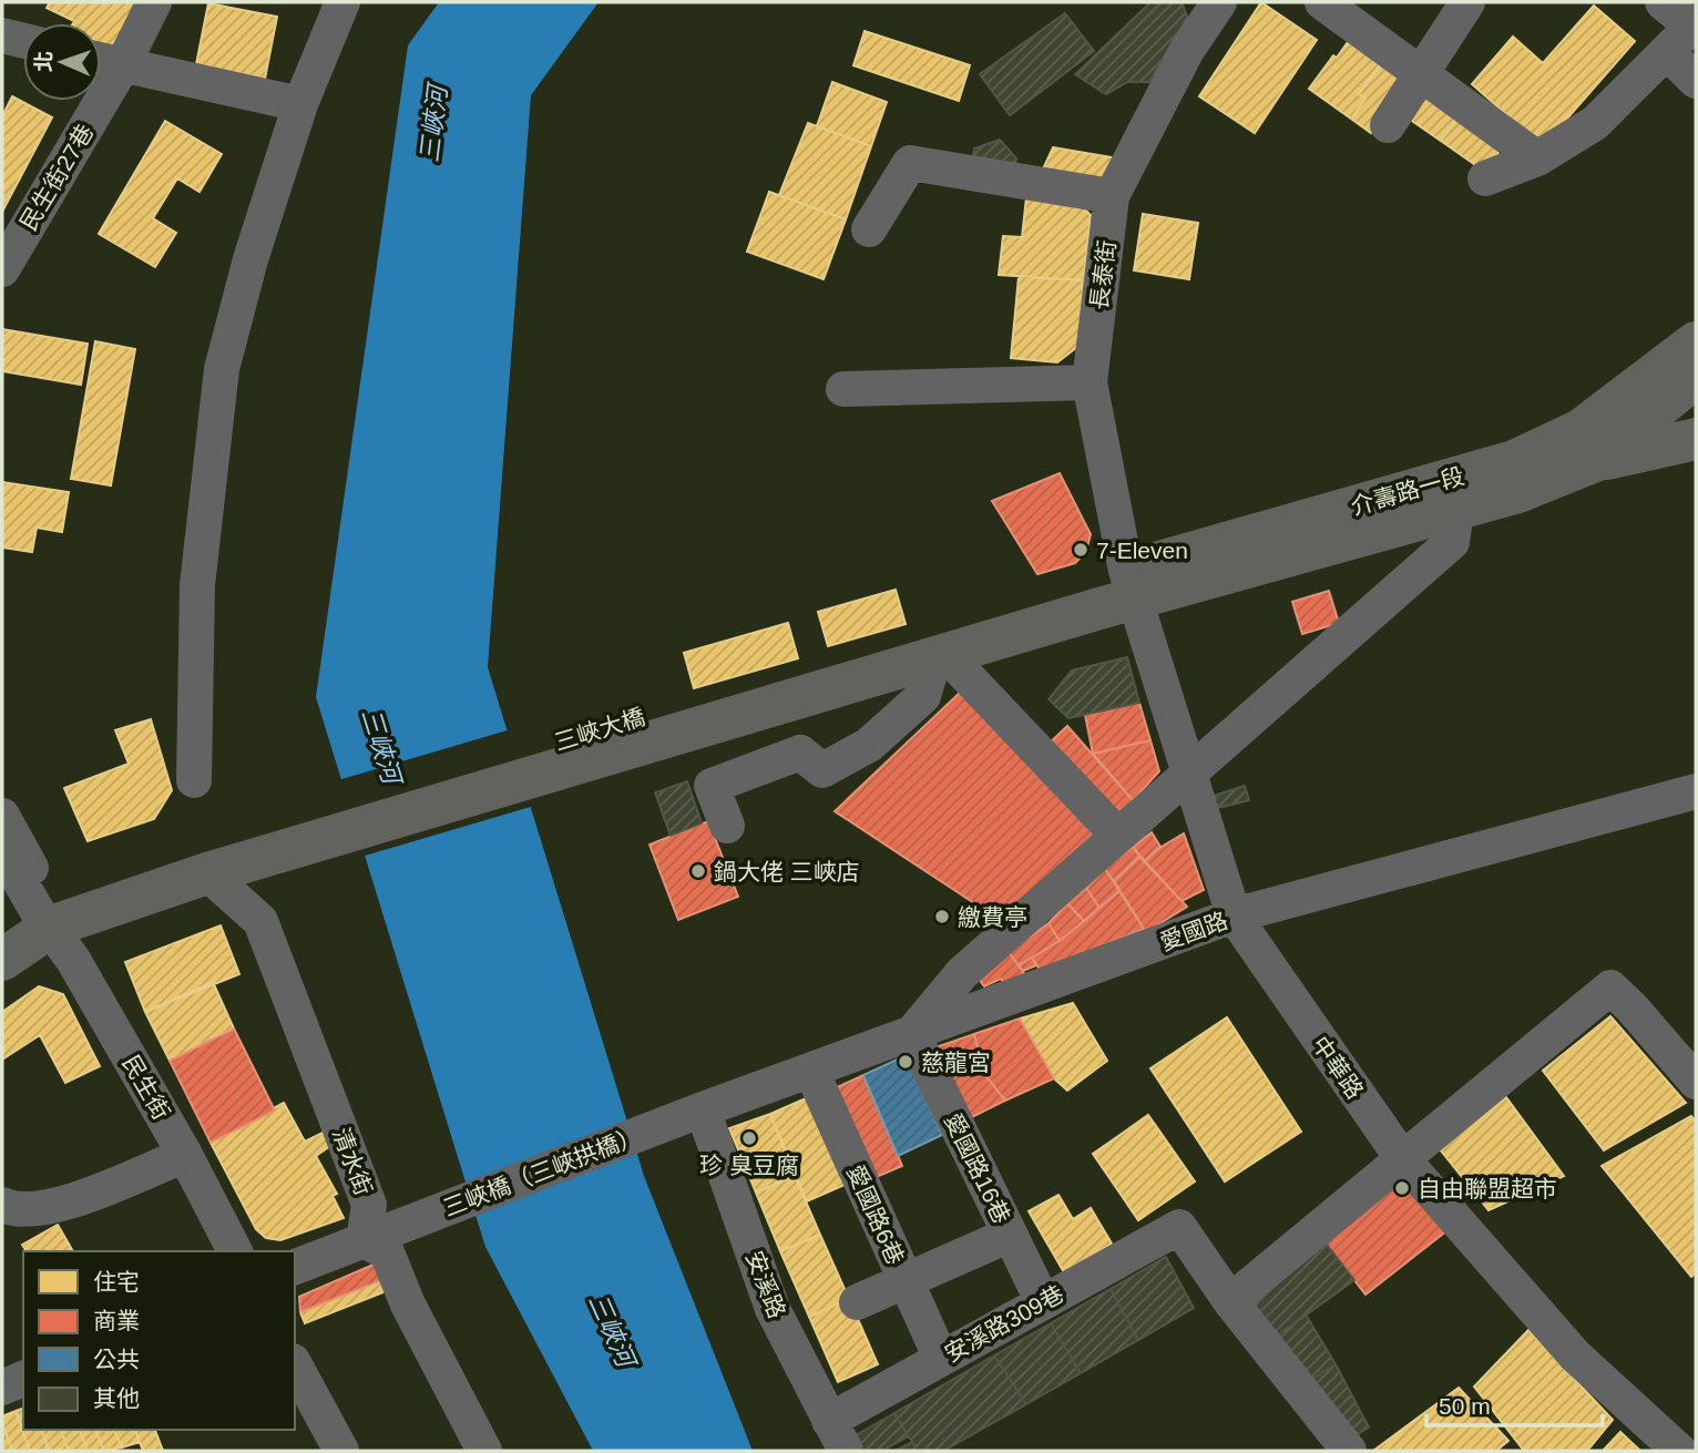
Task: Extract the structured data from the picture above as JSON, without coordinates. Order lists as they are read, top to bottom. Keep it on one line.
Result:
{"streets":{"main road":["介壽路一段","三峽大橋"],"street":["民生街27巷","長泰街","愛國路","中華路","民生街","清水街","愛國路16巷","三峽橋（三峽拱橋）","愛國路6巷","安溪路","安溪路309巷"]},"crossings":[["長泰街","介壽路一段"],["長泰街","三峽大橋"],["長泰街","中華路"],["介壽路一段","三峽大橋"],["介壽路一段","中華路"],["三峽大橋","中華路"],["三峽大橋","清水街"],["愛國路","中華路"],["愛國路","愛國路16巷"],["愛國路","三峽橋（三峽拱橋）"],["愛國路","愛國路6巷"],["愛國路","安溪路"],["清水街","三峽橋（三峽拱橋）"],["愛國路16巷","安溪路309巷"],["三峽橋（三峽拱橋）","安溪路"],["愛國路6巷","安溪路309巷"],["安溪路","安溪路309巷"]],"water":["三峽河"],"places":["7-Eleven","鍋大佬 三峽店","繳費亭","慈龍宮","珍 臭豆腐","自由聯盟超市"],"legend":["住宅","商業","公共","其他"],"scale_bar":"50 m","north":"left"}
